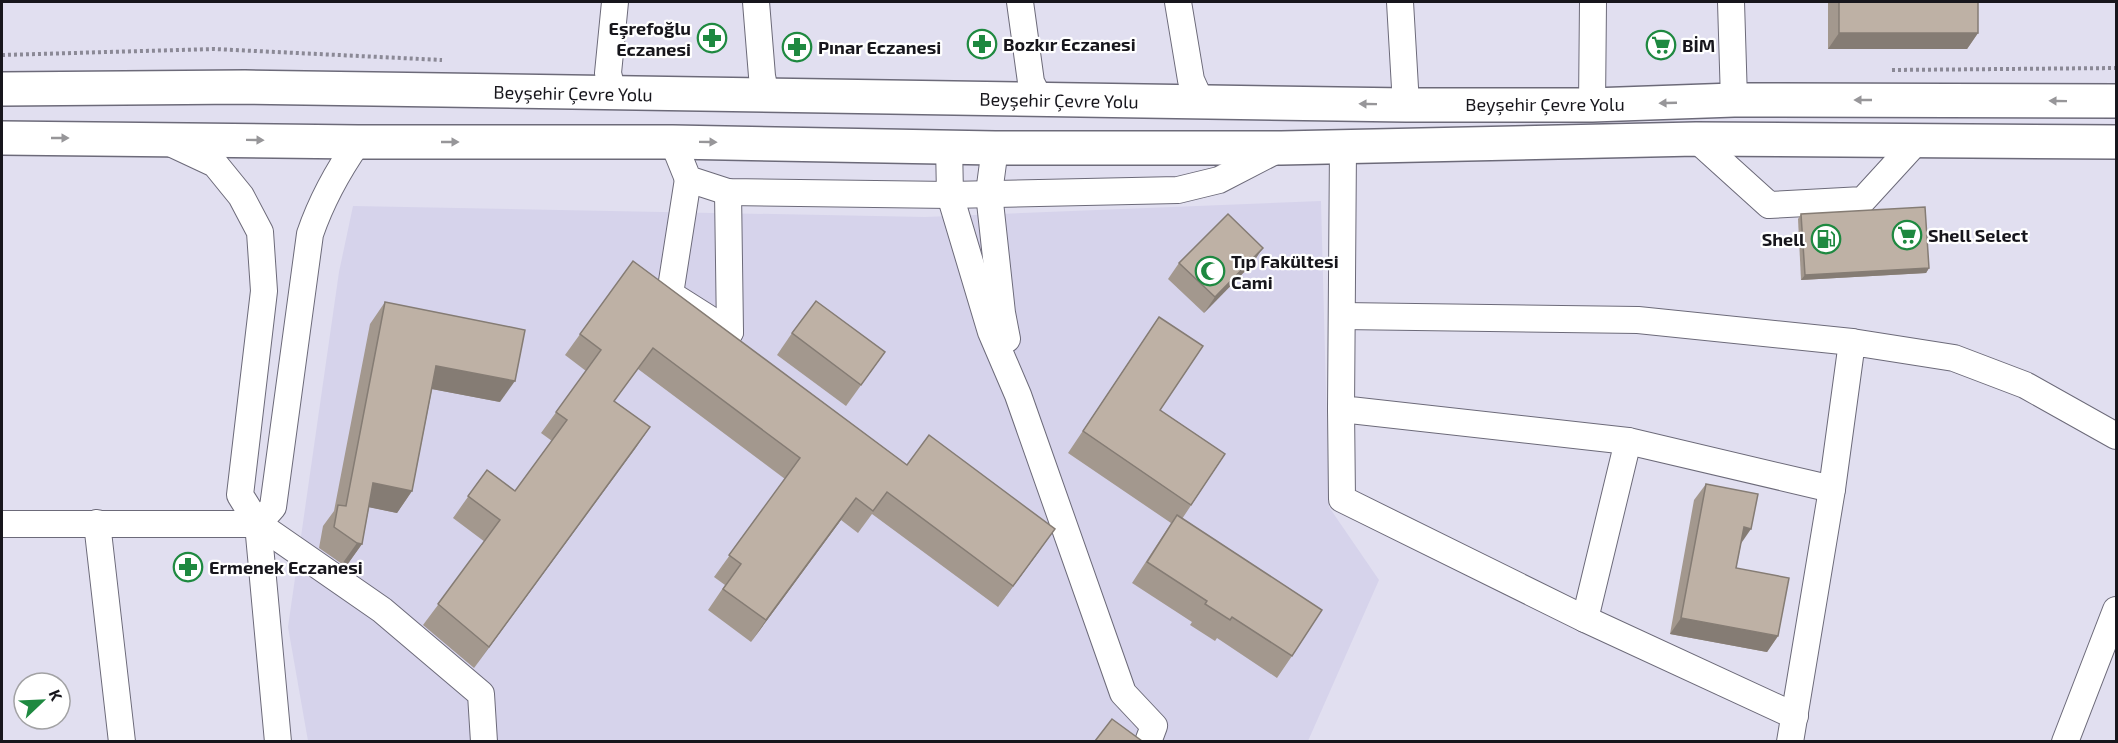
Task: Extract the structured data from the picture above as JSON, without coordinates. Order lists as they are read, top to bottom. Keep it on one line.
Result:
{"streets":{"highway":["Beyşehir Çevre Yolu"]},"places":{"pharmacy":["Eşrefoğlu Eczanesi","Bozkır Eczanesi","Pınar Eczanesi","Ermenek Eczanesi"],"supermarket":["BİM","Shell Select"],"fuel station":["Shell"],"mosque":["Tıp Fakültesi Cami"]},"north":"top right"}
